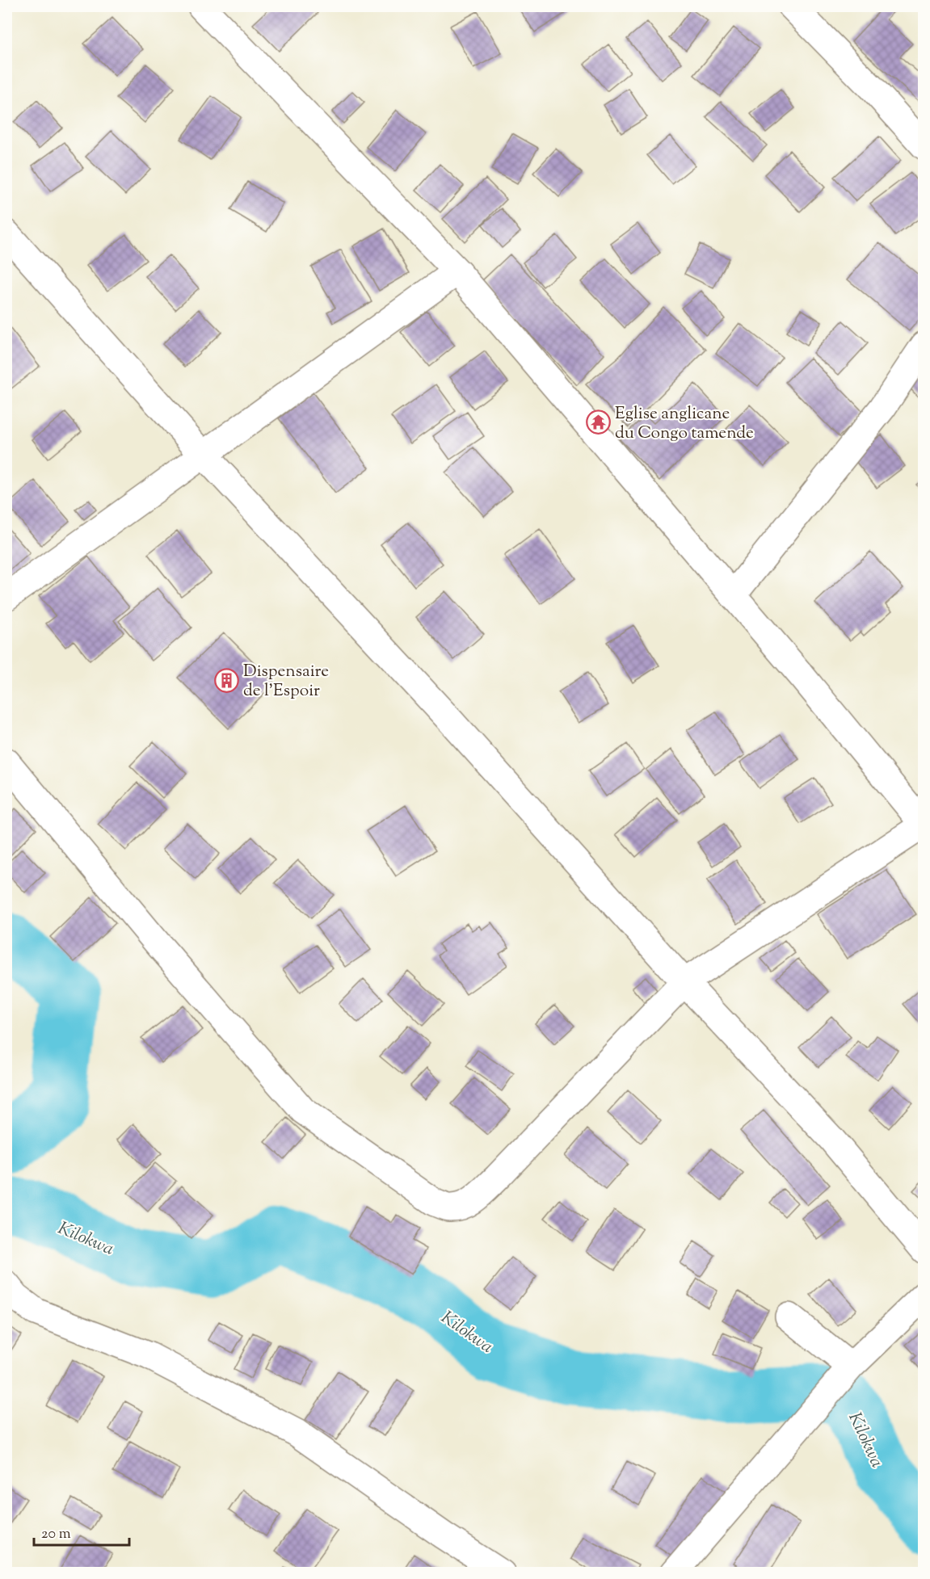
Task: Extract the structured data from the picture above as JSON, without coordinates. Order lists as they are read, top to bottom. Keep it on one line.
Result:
{"water":["Kilokwa"],"places":{"temple":["Eglise anglicane du Congo tamende"],"building":["Dispensaire de l'Espoir"]},"scale_bar":"20 m"}
